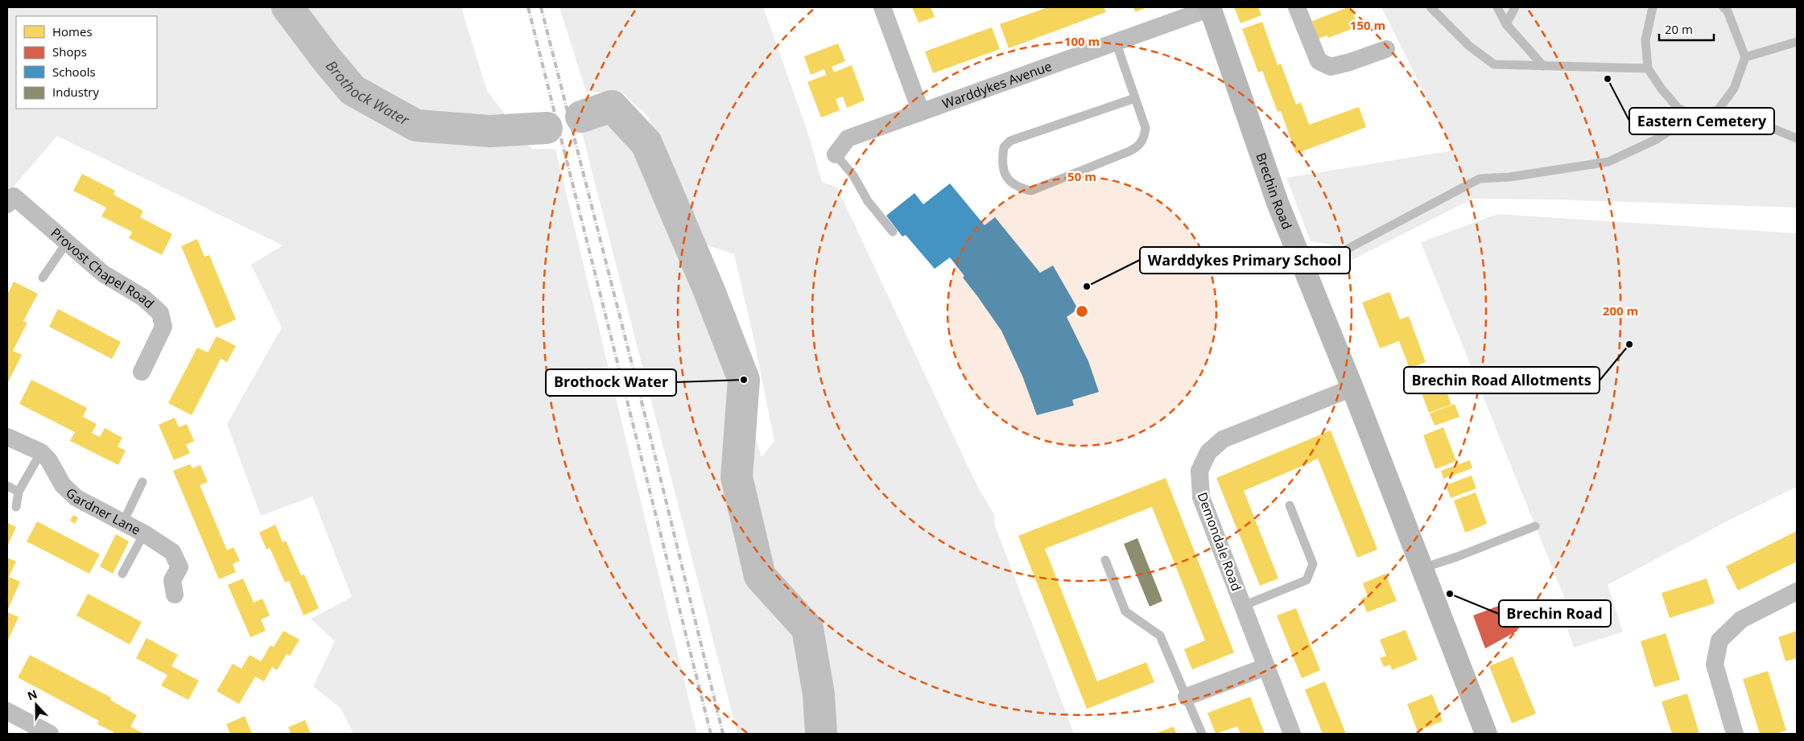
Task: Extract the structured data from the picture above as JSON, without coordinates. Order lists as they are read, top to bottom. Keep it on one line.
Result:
{"streets":{"street":["Warddykes Avenue","Brechin Road","Provost Chapel Road","Gardner Lane","Demondale Road"]},"crossings":[["Warddykes Avenue","Brechin Road"],["Brechin Road","Demondale Road"]],"water":["Brothock Water"],"places":["Eastern Cemetery","Warddykes Primary School","Brechin Road Allotments","Brothock Water","Brechin Road"],"legend":["Homes","Shops","Schools","Industry"],"scale_bar":"20 m","north":"top","rings":["150 m","100 m","50 m","200 m"]}
